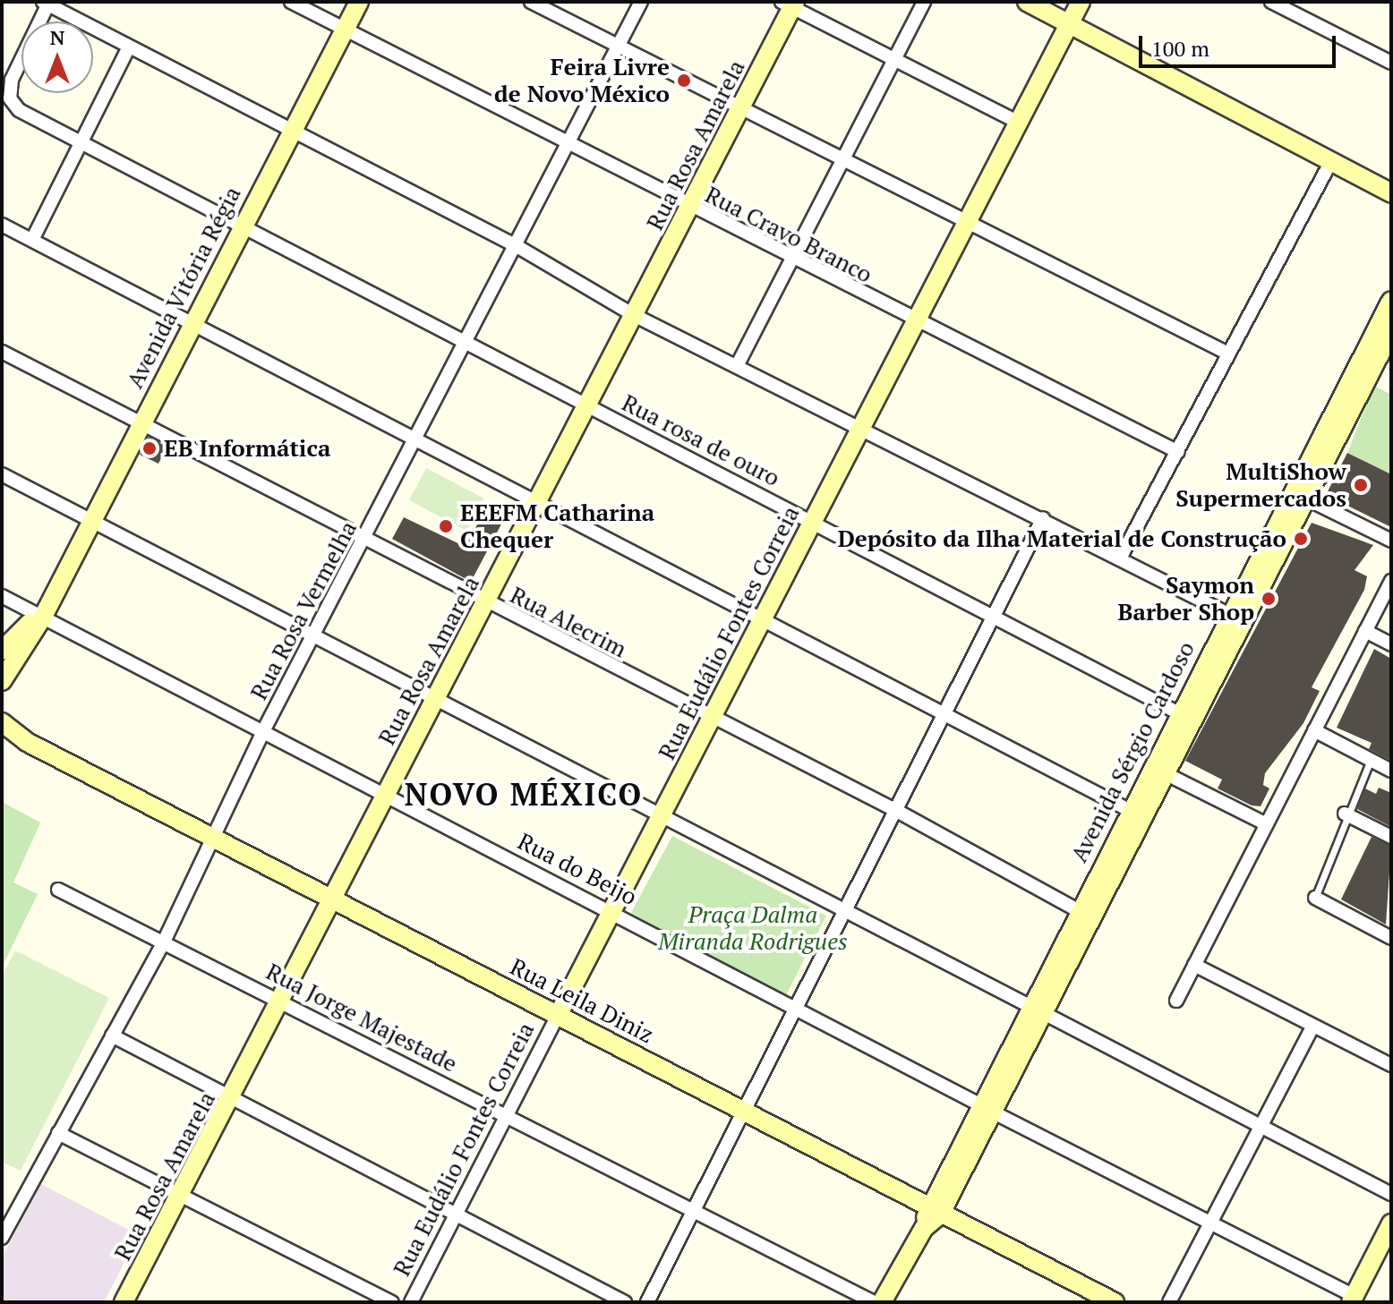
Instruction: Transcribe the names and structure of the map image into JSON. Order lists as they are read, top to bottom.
{
  "streets": {
    "street": [
      "Rua Rosa Amarela",
      "Rua Cravo Branco",
      "Avenida Vitória Régia",
      "Rua rosa de ouro",
      "Rua Rosa Vermelha",
      "Rua Alecrim",
      "Rua Eudálio Fontes Correia",
      "Avenida Sérgio Cardoso",
      "Rua do Beijo",
      "Rua Leila Diniz",
      "Rua Jorge Majestade"
    ]
  },
  "crossings": [
    ["Rua Rosa Amarela", "Rua Cravo Branco"],
    ["Rua Rosa Amarela", "Rua rosa de ouro"],
    ["Rua Rosa Amarela", "Rua Alecrim"],
    ["Rua Rosa Amarela", "Rua do Beijo"],
    ["Rua Rosa Amarela", "Rua Leila Diniz"],
    ["Rua Rosa Amarela", "Rua Jorge Majestade"],
    ["Rua Cravo Branco", "Avenida Vitória Régia"],
    ["Rua Cravo Branco", "Rua Rosa Vermelha"],
    ["Rua Cravo Branco", "Rua Eudálio Fontes Correia"],
    ["Avenida Vitória Régia", "Rua rosa de ouro"],
    ["Avenida Vitória Régia", "Rua Alecrim"],
    ["Avenida Vitória Régia", "Rua do Beijo"],
    ["Rua rosa de ouro", "Rua Rosa Vermelha"],
    ["Rua rosa de ouro", "Rua Eudálio Fontes Correia"],
    ["Rua rosa de ouro", "Avenida Sérgio Cardoso"],
    ["Rua Rosa Vermelha", "Rua Alecrim"],
    ["Rua Rosa Vermelha", "Rua do Beijo"],
    ["Rua Rosa Vermelha", "Rua Leila Diniz"],
    ["Rua Rosa Vermelha", "Rua Jorge Majestade"],
    ["Rua Alecrim", "Rua Eudálio Fontes Correia"],
    ["Rua Alecrim", "Avenida Sérgio Cardoso"],
    ["Rua Eudálio Fontes Correia", "Rua do Beijo"],
    ["Rua Eudálio Fontes Correia", "Rua Leila Diniz"],
    ["Rua Eudálio Fontes Correia", "Rua Jorge Majestade"],
    ["Avenida Sérgio Cardoso", "Rua do Beijo"],
    ["Avenida Sérgio Cardoso", "Rua Leila Diniz"]
  ],
  "districts": ["NOVO MÉXICO"],
  "parks": ["Praça Dalma Miranda Rodrigues"],
  "places": [
    "Feira Livre de Novo México",
    "EB Informática",
    "MultiShow Supermercados",
    "EEEFM Catharina Chequer",
    "Depósito da Ilha Material de Construção",
    "Saymon Barber Shop"
  ],
  "scale_bar": "100 m",
  "north": "top"
}
